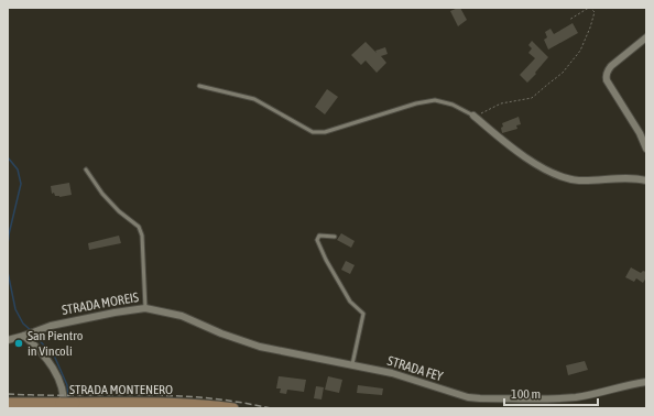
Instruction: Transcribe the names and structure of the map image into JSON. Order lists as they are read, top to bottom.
{
  "streets": {
    "main road": ["STRADA MONTENERO"],
    "street": ["STRADA MOREIS", "STRADA FEY"]
  },
  "crossings": [
    ["STRADA MOREIS", "STRADA FEY"]
  ],
  "places": ["San Pientro in Vincoli"],
  "scale_bar": "100 m"
}
